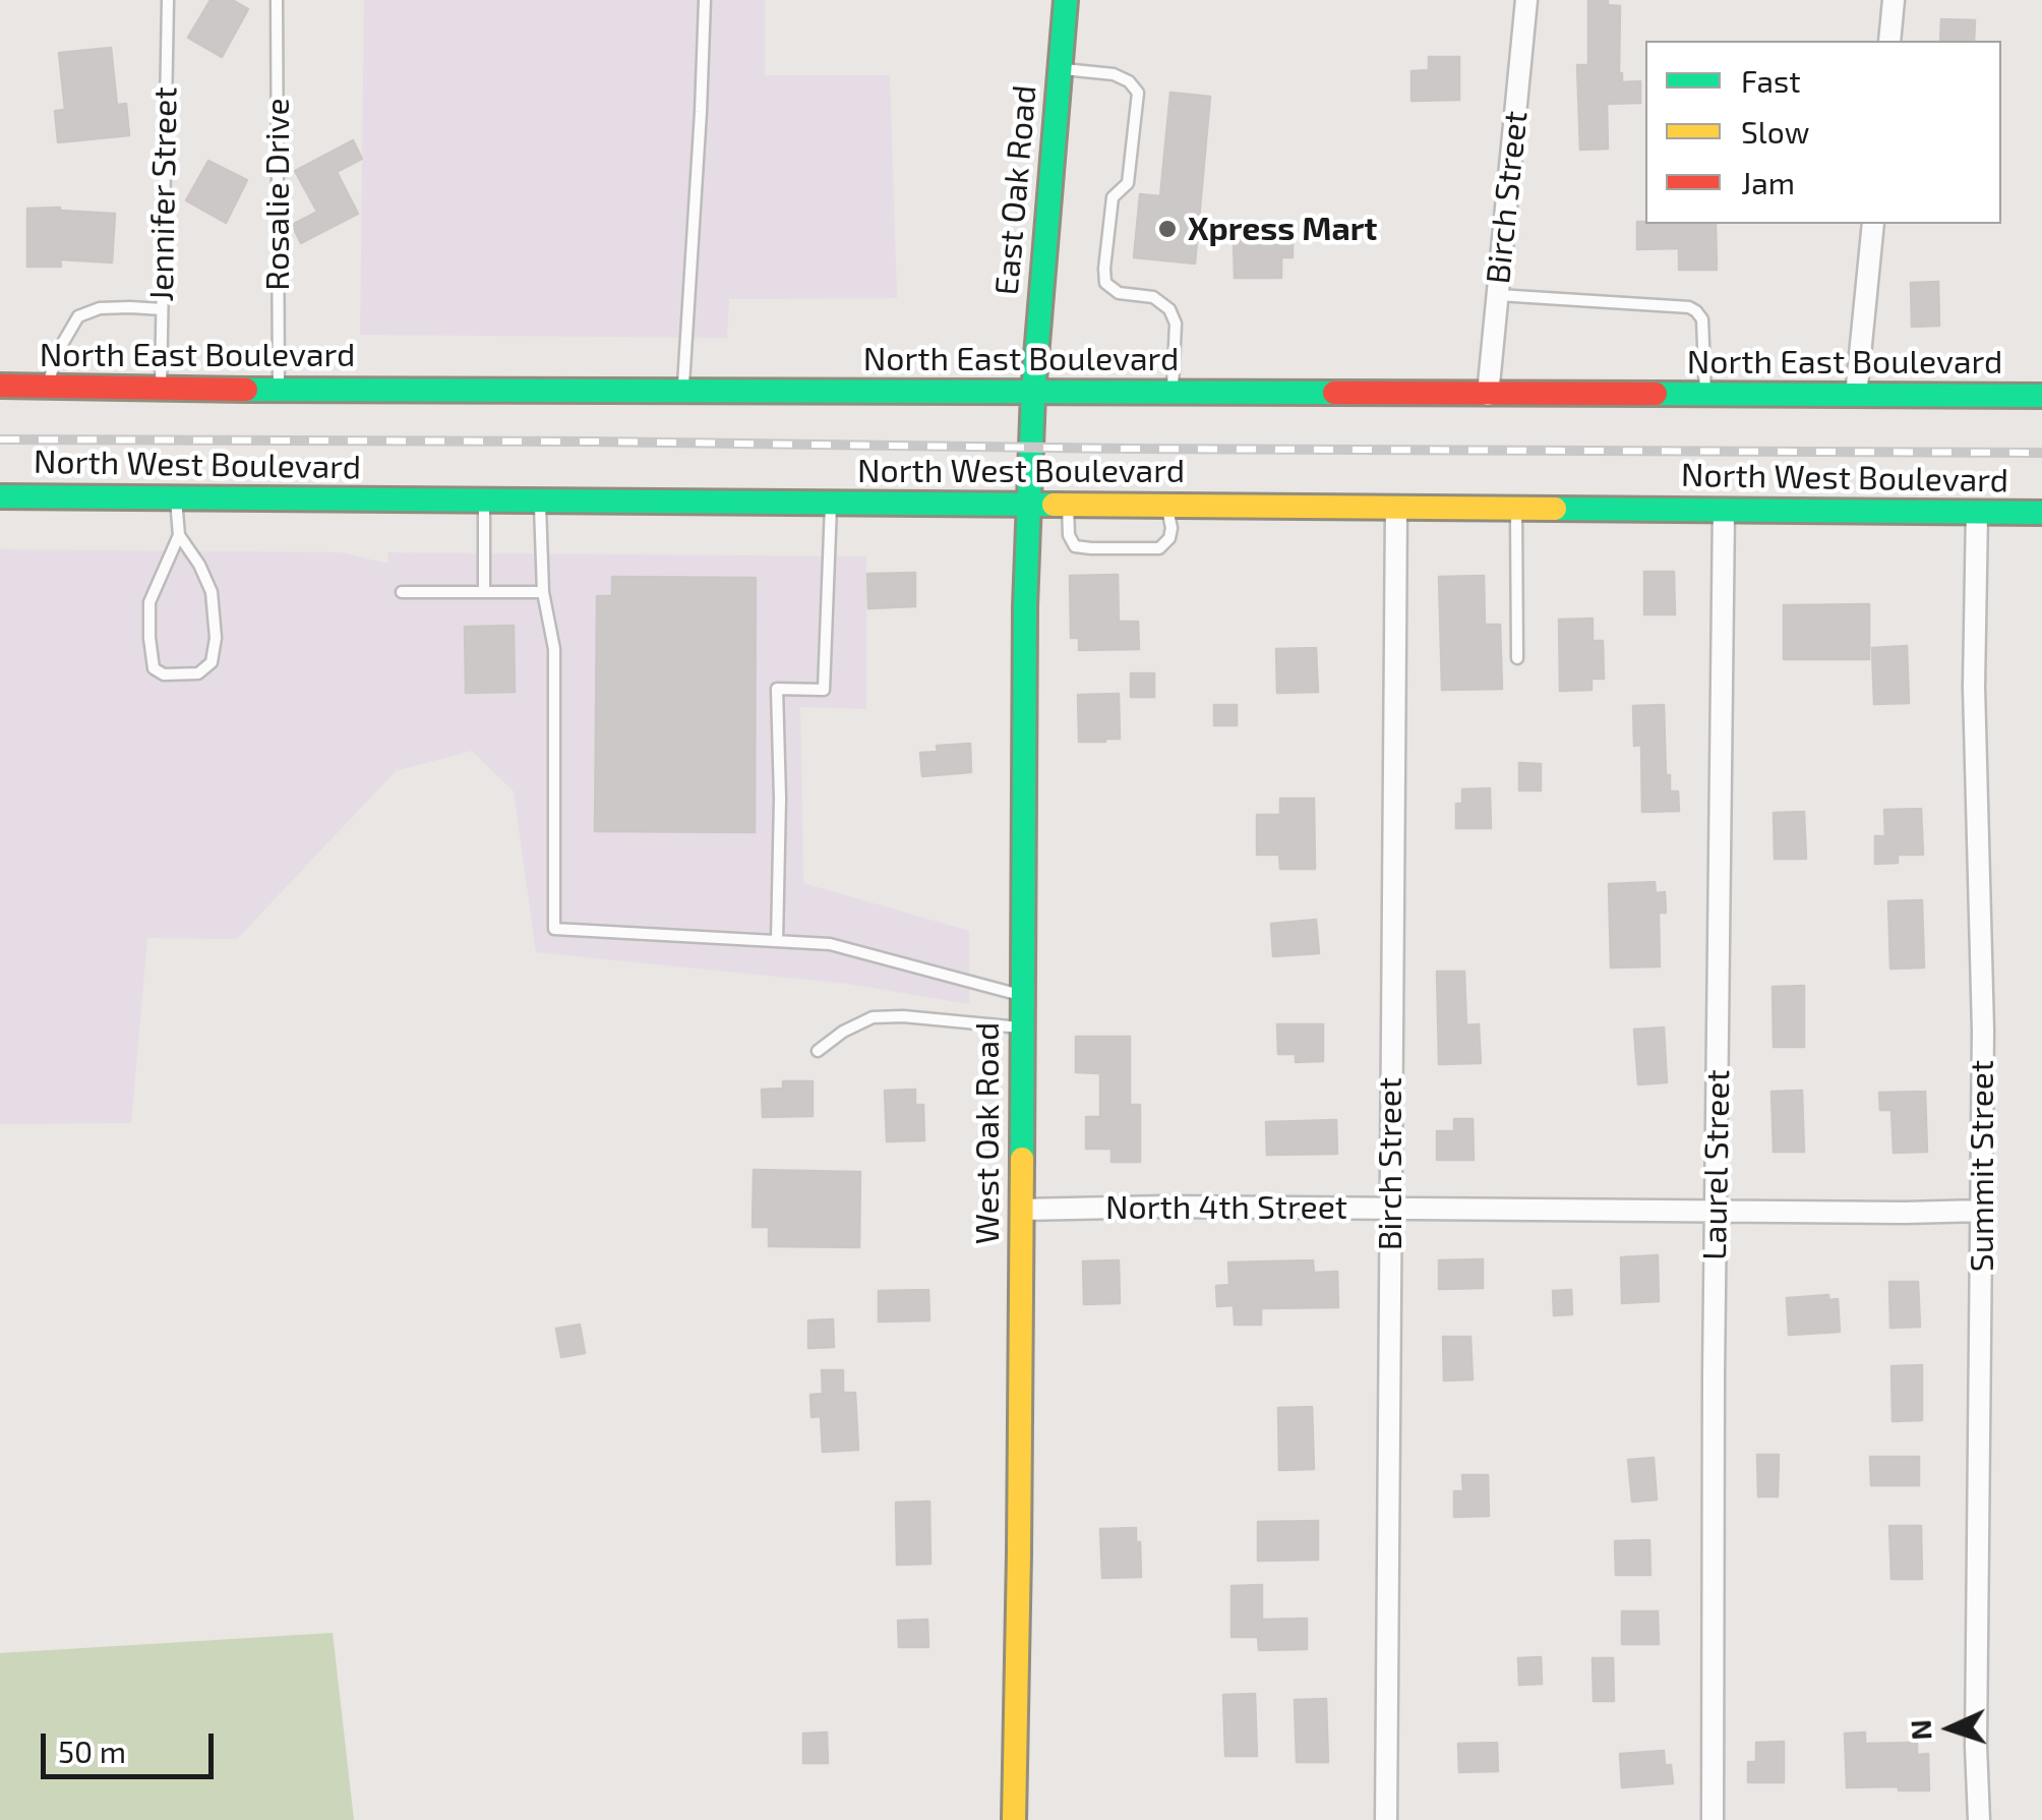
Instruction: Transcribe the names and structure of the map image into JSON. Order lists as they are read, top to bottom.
{
  "streets": {
    "main road": [
      "East Oak Road",
      "North East Boulevard",
      "North West Boulevard",
      "West Oak Road"
    ],
    "street": [
      "Birch Street",
      "Laurel Street",
      "Summit Street",
      "North 4th Street"
    ],
    "lane": ["Jennifer Street", "Rosalie Drive"]
  },
  "crossings": [
    ["East Oak Road", "North East Boulevard"],
    ["East Oak Road", "West Oak Road"],
    ["Jennifer Street", "North East Boulevard"],
    ["Rosalie Drive", "North East Boulevard"],
    ["Birch Street", "North East Boulevard"],
    ["Birch Street", "North West Boulevard"],
    ["Birch Street", "North 4th Street"],
    ["North West Boulevard", "West Oak Road"],
    ["North West Boulevard", "Laurel Street"],
    ["North West Boulevard", "Summit Street"],
    ["West Oak Road", "North 4th Street"],
    ["Laurel Street", "North 4th Street"],
    ["Summit Street", "North 4th Street"]
  ],
  "places": ["Xpress Mart"],
  "legend": ["Fast", "Slow", "Jam"],
  "scale_bar": "50 m",
  "north": "left"
}
